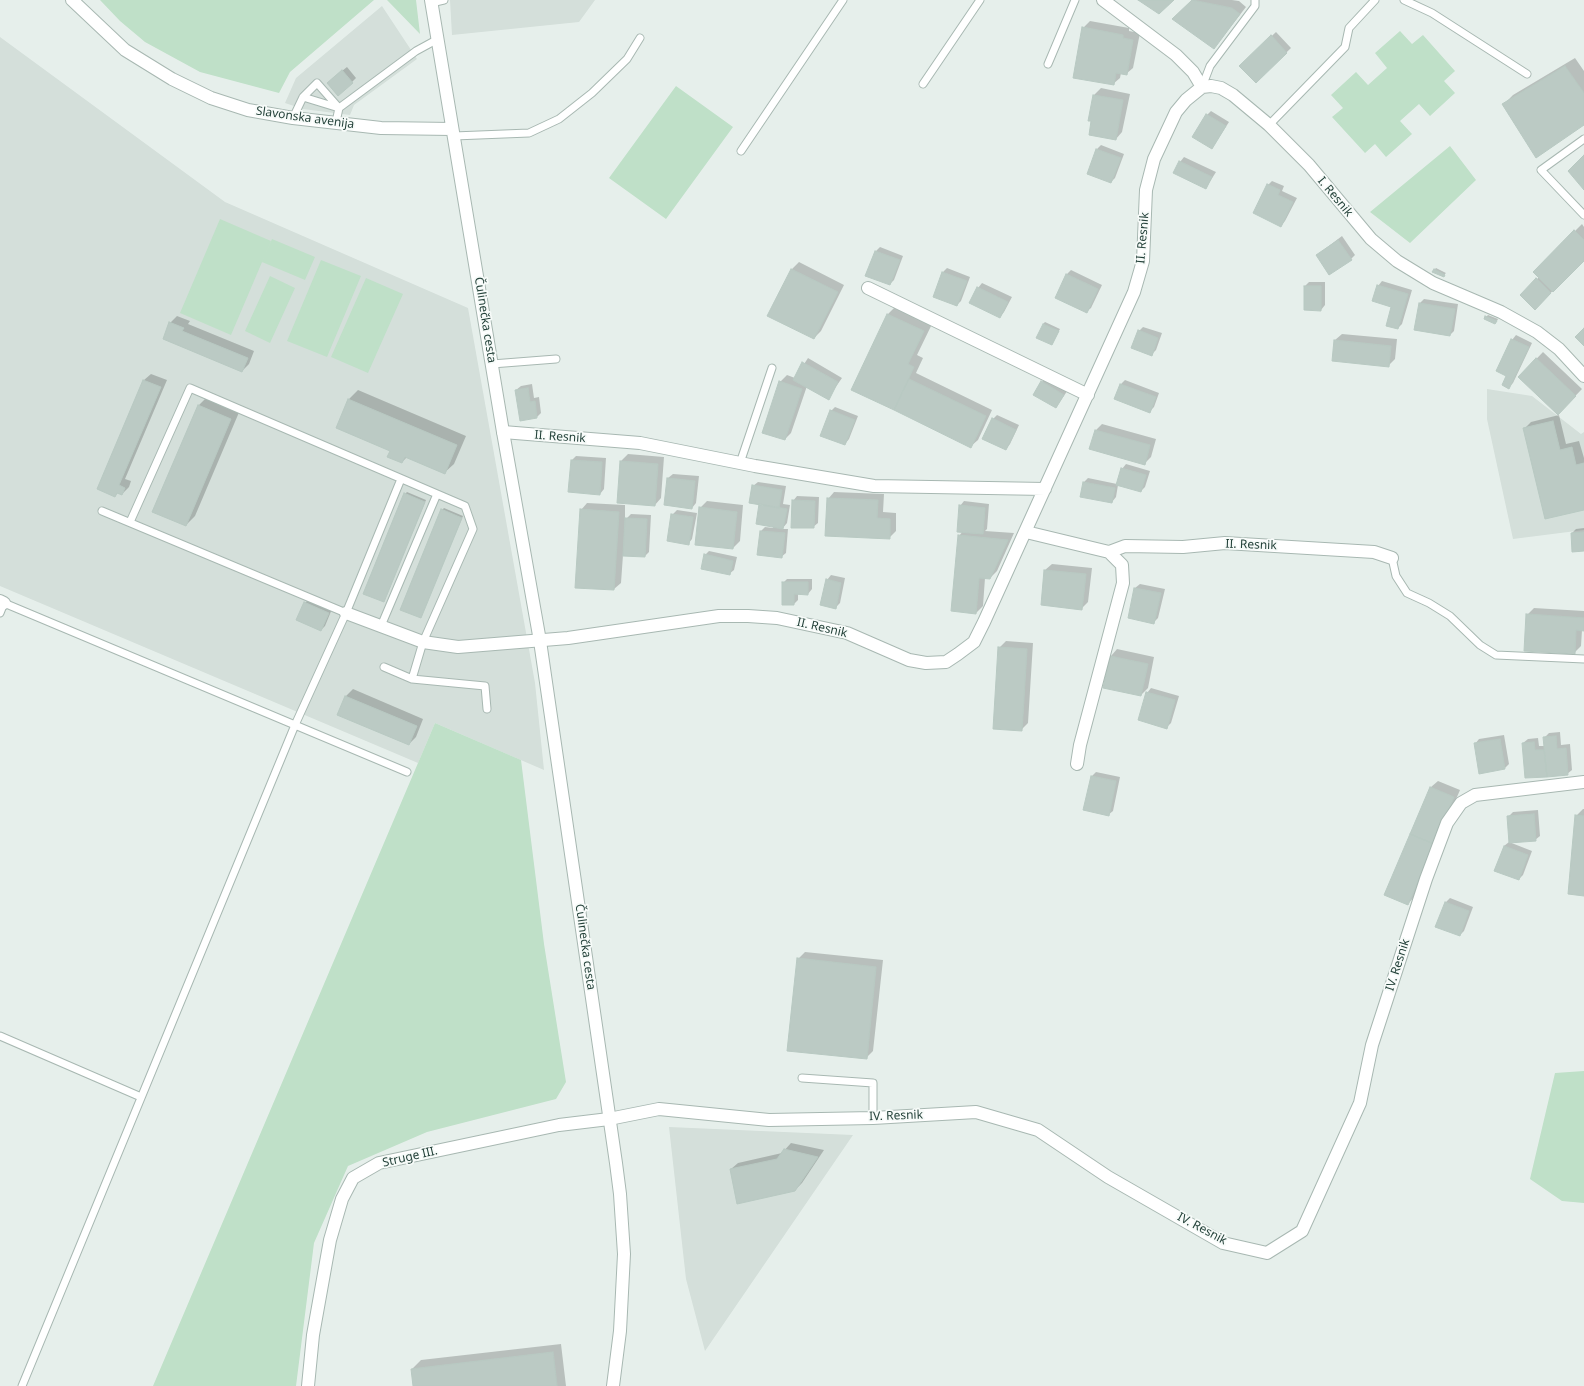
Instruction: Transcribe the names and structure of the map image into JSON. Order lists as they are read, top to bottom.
{
  "streets": {
    "street": [
      "Slavonska avenija",
      "I. Resnik",
      "II. Resnik",
      "Čulinečka cesta",
      "IV. Resnik",
      "Struge III."
    ]
  },
  "crossings": [
    ["Slavonska avenija", "Čulinečka cesta"],
    ["I. Resnik", "II. Resnik"],
    ["II. Resnik", "Čulinečka cesta"],
    ["Čulinečka cesta", "IV. Resnik"],
    ["Čulinečka cesta", "Struge III."],
    ["IV. Resnik", "Struge III."]
  ]
}
